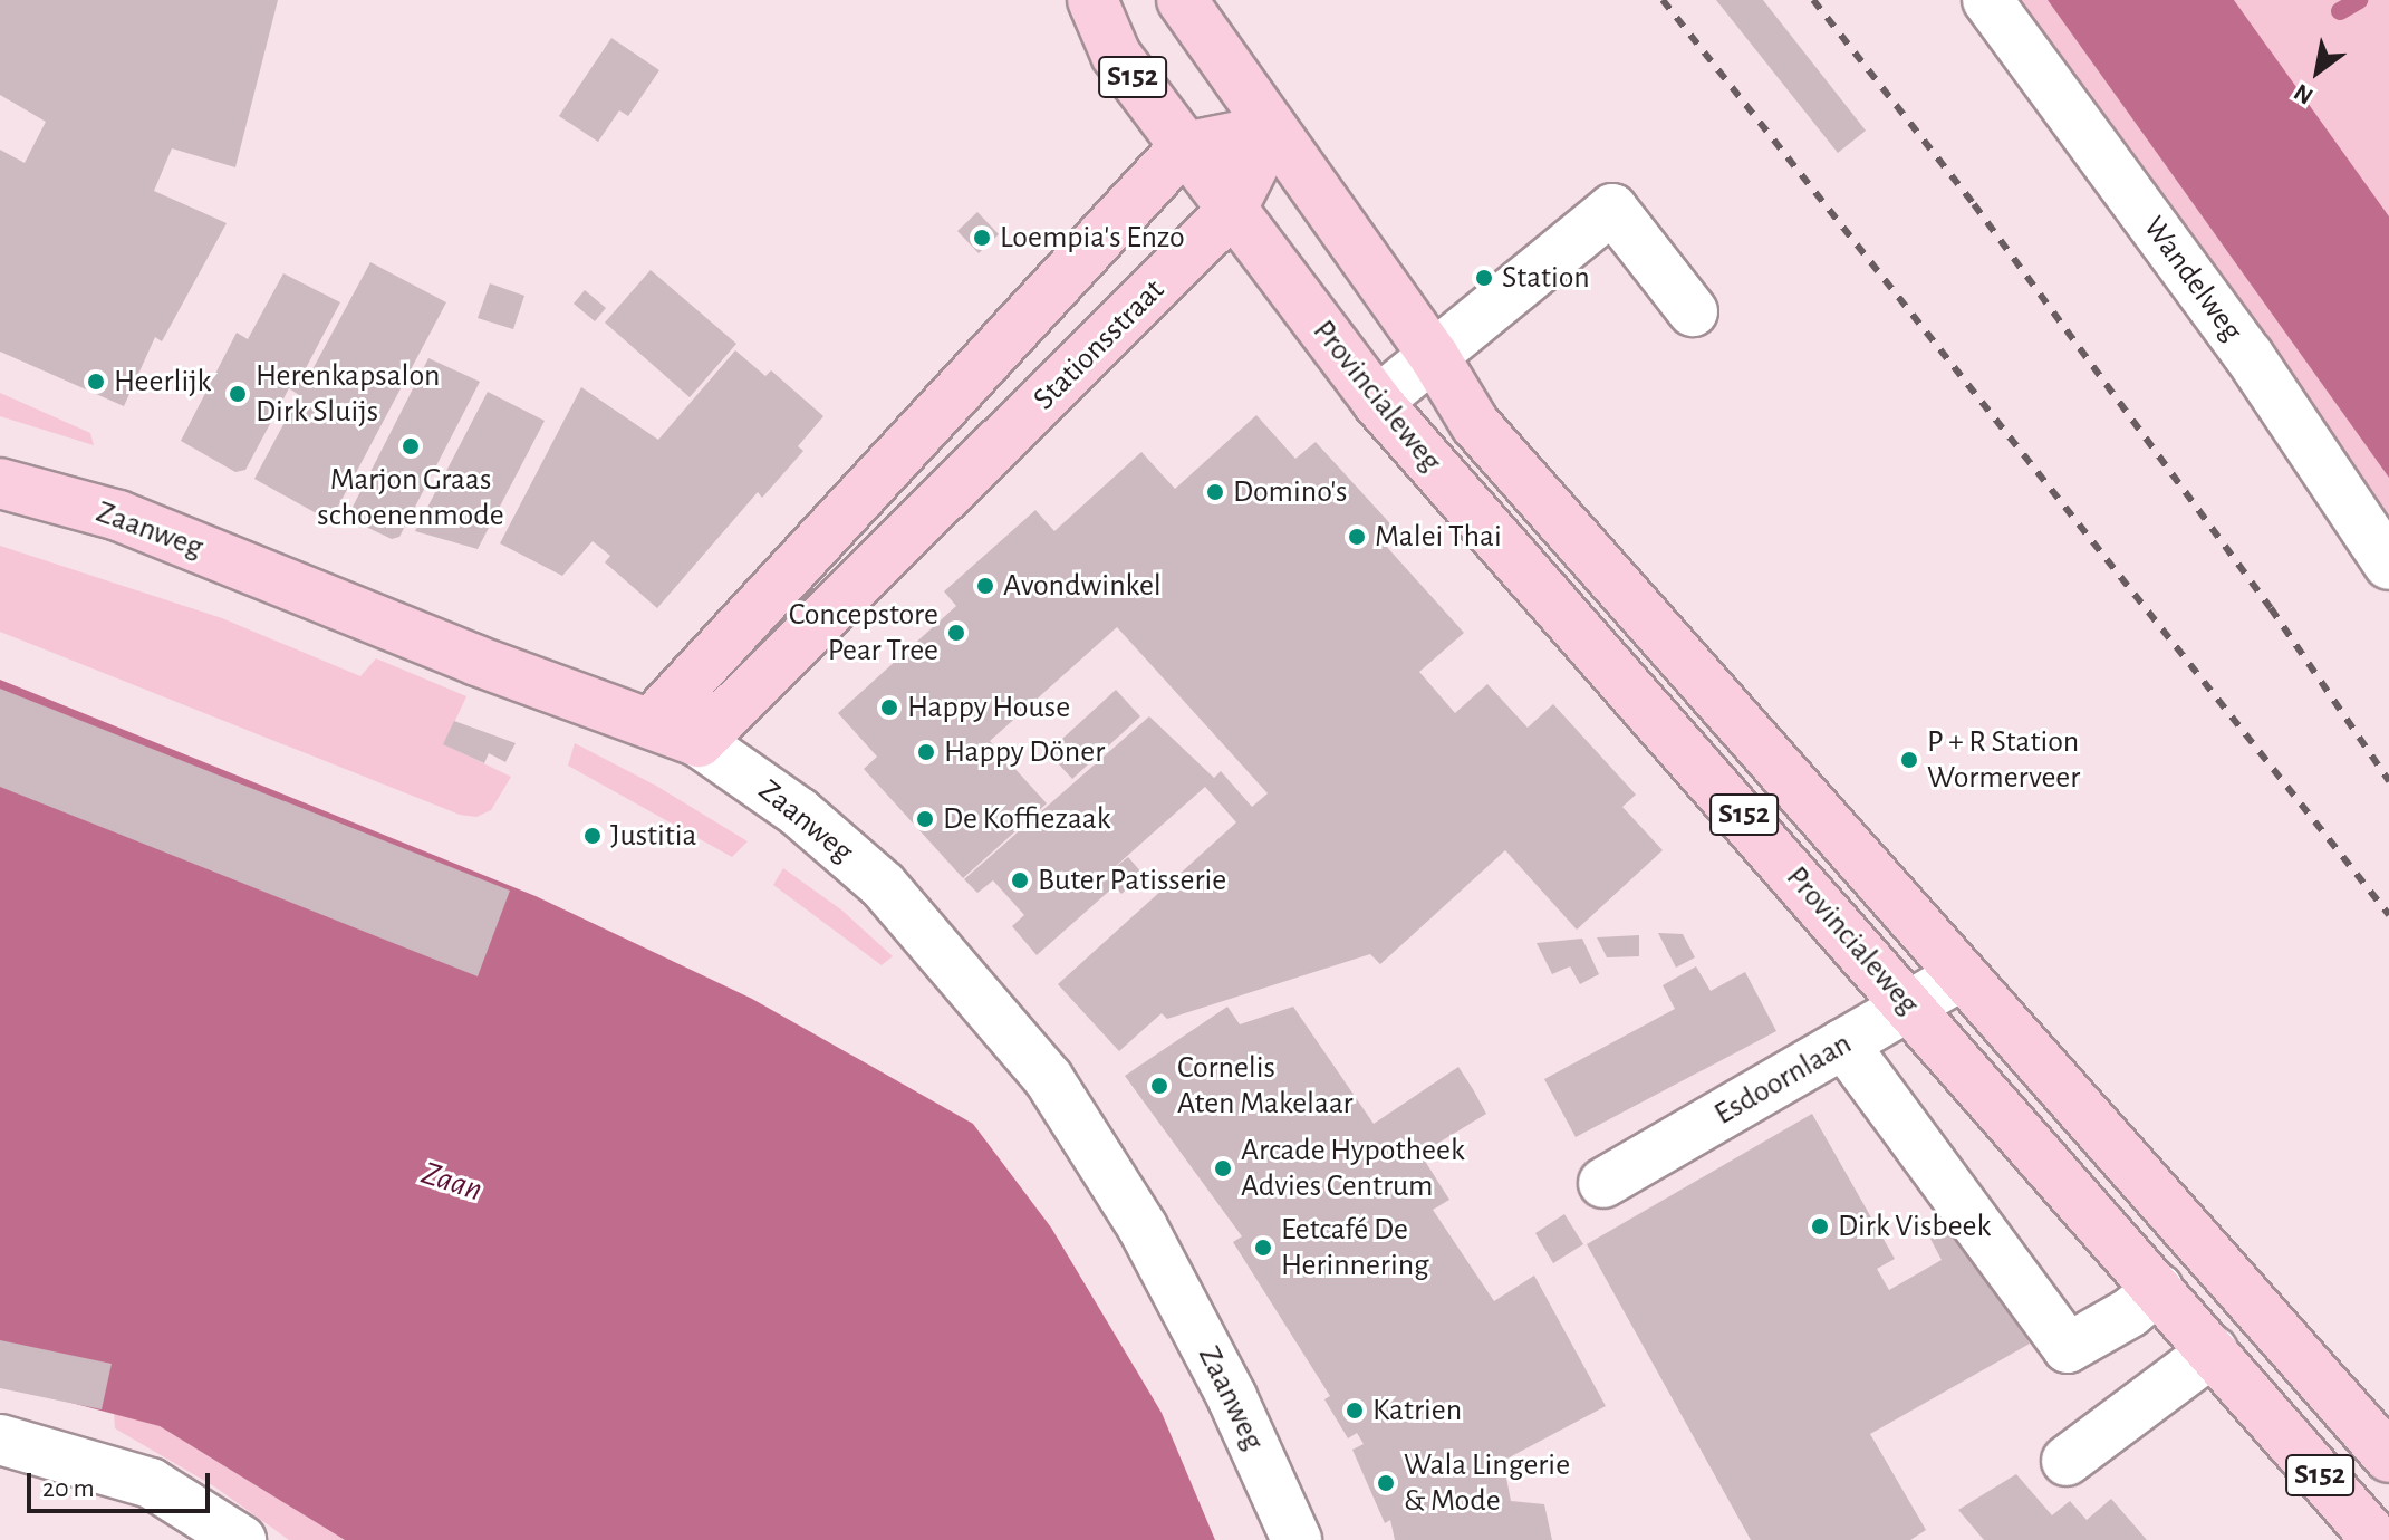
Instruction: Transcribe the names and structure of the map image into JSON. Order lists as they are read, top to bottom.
{
  "streets": {
    "main road": [
      "S152",
      "Stationsstraat",
      "Provincialeweg",
      "Zaanweg"
    ],
    "street": ["Wandelweg", "Esdoornlaan"]
  },
  "crossings": [
    ["S152", "Stationsstraat"],
    ["S152", "Provincialeweg"],
    ["Stationsstraat", "Provincialeweg"],
    ["Stationsstraat", "Zaanweg"],
    ["Provincialeweg", "Esdoornlaan"]
  ],
  "water": ["Zaan"],
  "places": [
    "Loempia's Enzo",
    "Station",
    "Heerlijk",
    "Herenkapsalon Dirk Sluijs",
    "Marjon Graas schoenenmode",
    "Domino's",
    "Malei Thai",
    "Avondwinkel",
    "Concepstore Pear Tree",
    "Happy House",
    "Happy Döner",
    "P + R Station Wormerveer",
    "De Koffiezaak",
    "Justitia",
    "Buter Patisserie",
    "Cornelis Aten Makelaar",
    "Arcade Hypotheek Advies Centrum",
    "Dirk Visbeek",
    "Eetcafé De Herinnering",
    "Katrien",
    "Wala Lingerie & Mode"
  ],
  "scale_bar": "20 m",
  "north": "bottom left"
}
